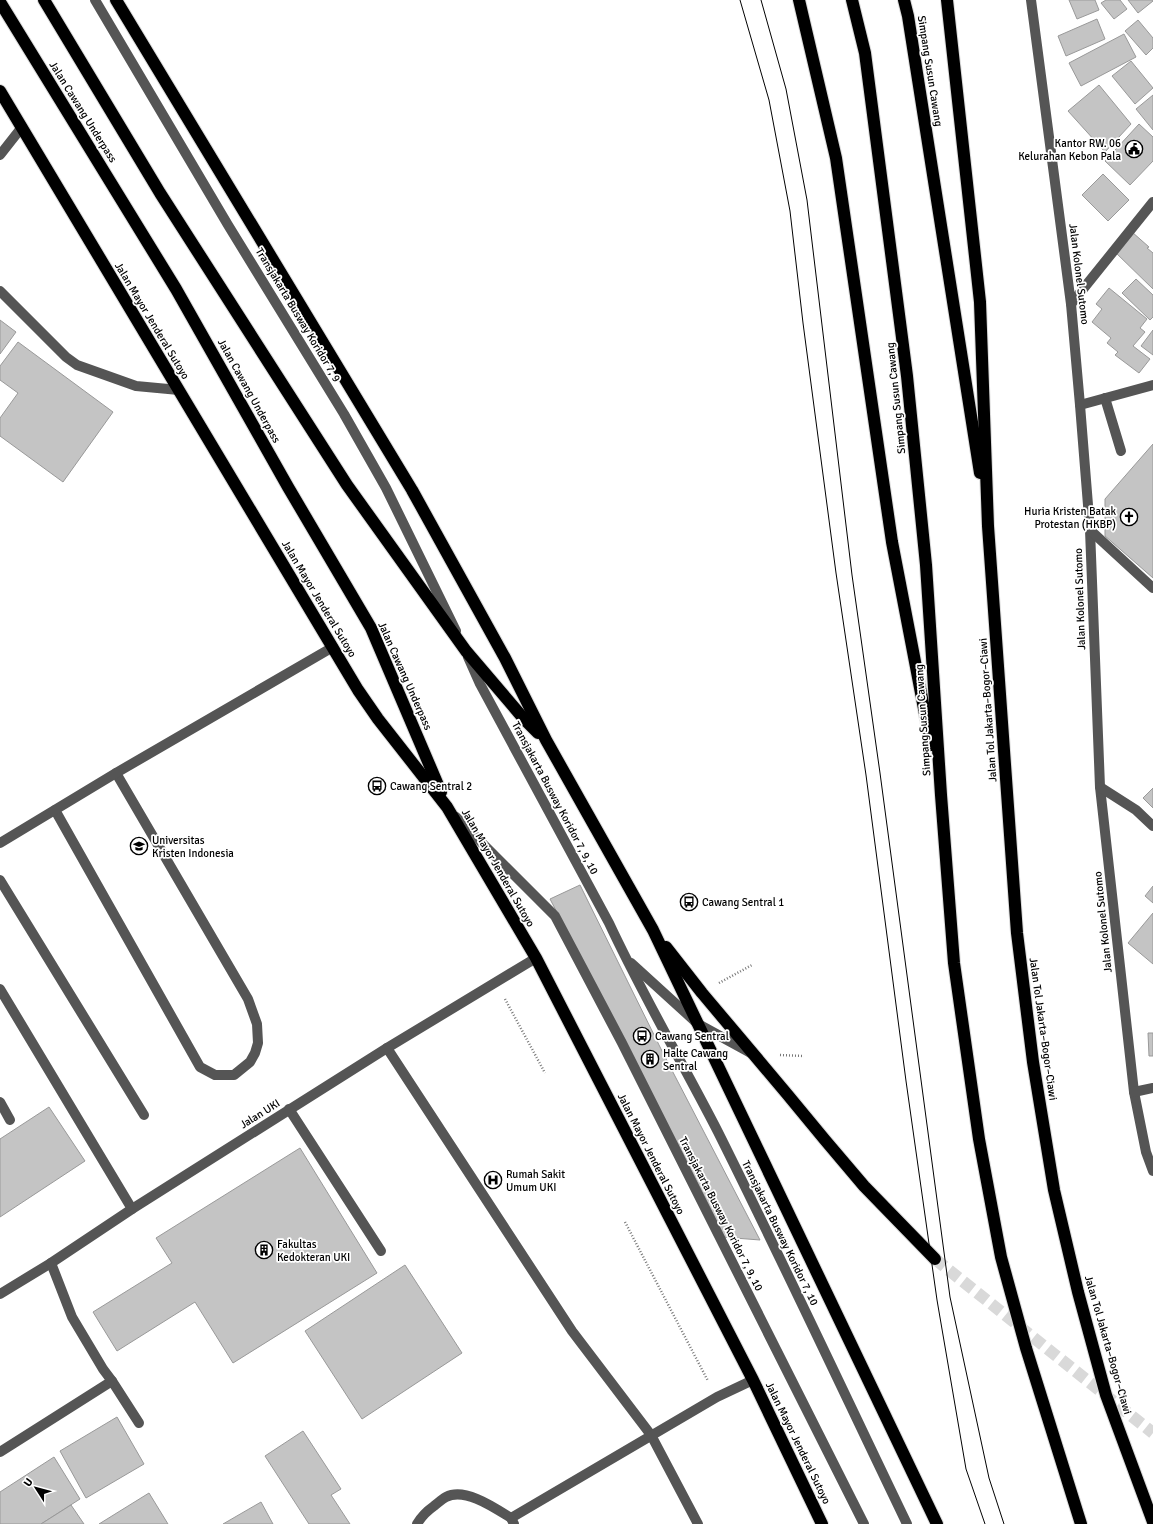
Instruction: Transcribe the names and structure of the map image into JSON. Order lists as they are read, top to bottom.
{
  "streets": {
    "highway": [
      "Simpang Susun Cawang",
      "Jalan Cawang Underpass",
      "Jalan Mayor Jenderal Sutoyo",
      "Jalan Tol Jakarta–Bogor–Ciawi"
    ],
    "street": [
      "Jalan Kolonel Sutomo",
      "Transjakarta Busway Koridor 7, 9",
      "Transjakarta Busway Koridor 7, 9, 10",
      "Jalan UKI",
      "Transjakarta Busway Koridor 7, 10"
    ]
  },
  "crossings": [
    ["Simpang Susun Cawang", "Jalan Tol Jakarta–Bogor–Ciawi"],
    ["Jalan Cawang Underpass", "Jalan Mayor Jenderal Sutoyo"],
    ["Jalan Cawang Underpass", "Transjakarta Busway Koridor 7, 9, 10"],
    ["Transjakarta Busway Koridor 7, 9", "Transjakarta Busway Koridor 7, 9, 10"],
    ["Jalan Mayor Jenderal Sutoyo", "Transjakarta Busway Koridor 7, 9, 10"],
    ["Jalan Mayor Jenderal Sutoyo", "Jalan UKI"],
    ["Transjakarta Busway Koridor 7, 9, 10", "Transjakarta Busway Koridor 7, 10"]
  ],
  "places": {
    "public building": ["Kantor RW. 06 Kelurahan Kebon Pala"],
    "church": ["Huria Kristen Batak Protestan (HKBP)"],
    "bus stop": ["Cawang Sentral 2", "Cawang Sentral 1", "Cawang Sentral"],
    "school or university": ["Universitas Kristen Indonesia"],
    "building": ["Halte Cawang Sentral", "Fakultas Kedokteran UKI"],
    "hospital": ["Rumah Sakit Umum UKI"]
  },
  "north": "top left"
}
